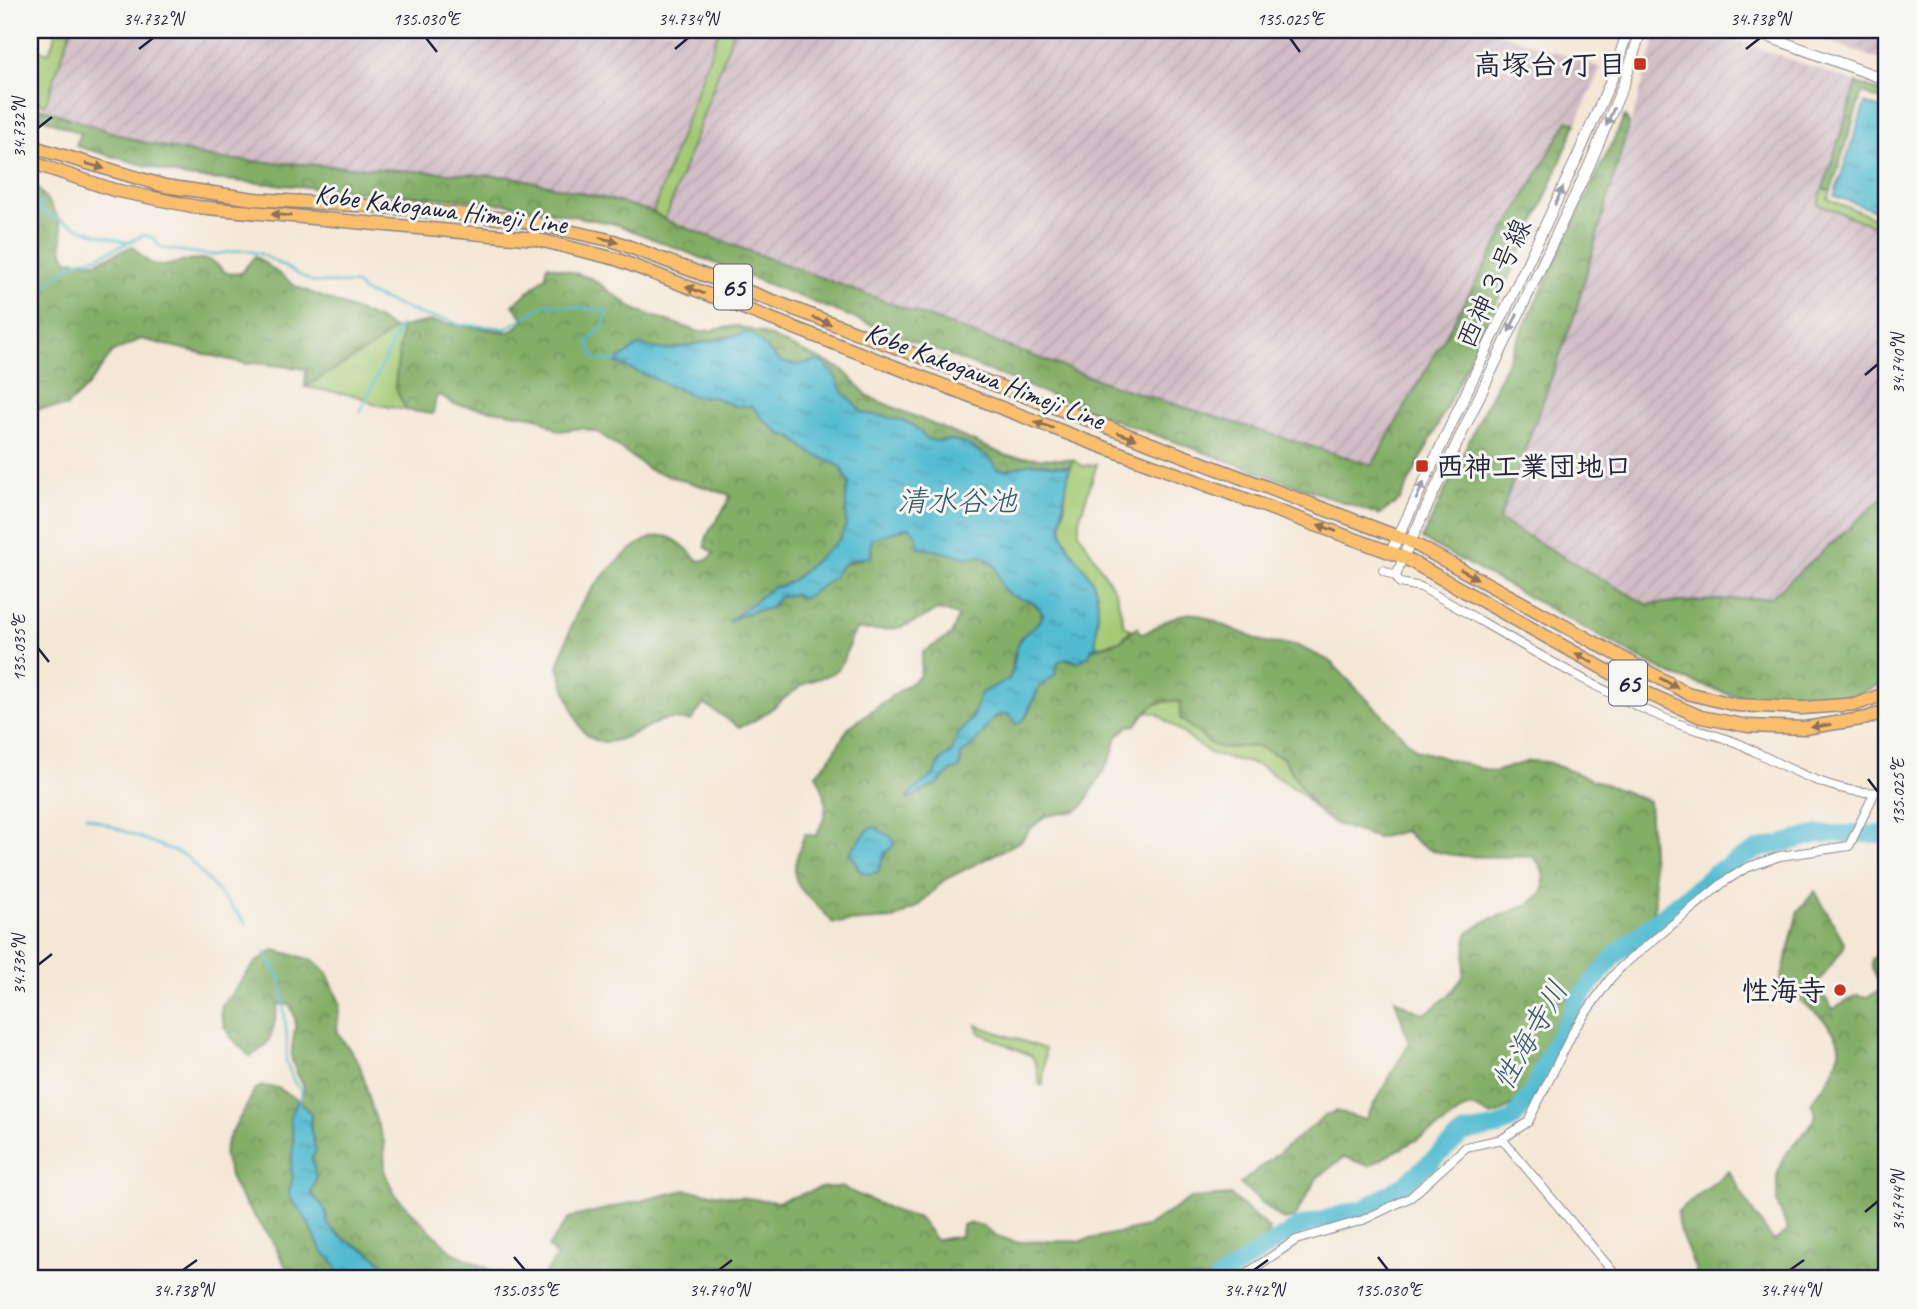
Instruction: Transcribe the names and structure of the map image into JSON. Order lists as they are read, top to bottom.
{
  "streets": {
    "main road": ["Kobe Kakogawa Himeji Line", "65"],
    "street": ["西神３号線"]
  },
  "crossings": [
    ["Kobe Kakogawa Himeji Line", "西神３号線"]
  ],
  "water": ["清水谷池", "性海寺川"],
  "places": {
    "transit": ["高塚台1丁目", "西神工業団地口"],
    "other": ["性海寺"]
  },
  "coordinates": [
    "34.732°N",
    "135.030°E",
    "34.734°N",
    "135.025°E",
    "34.738°N",
    "34.740°N",
    "135.035°E",
    "34.736°N",
    "34.744°N",
    "34.742°N"
  ]
}
